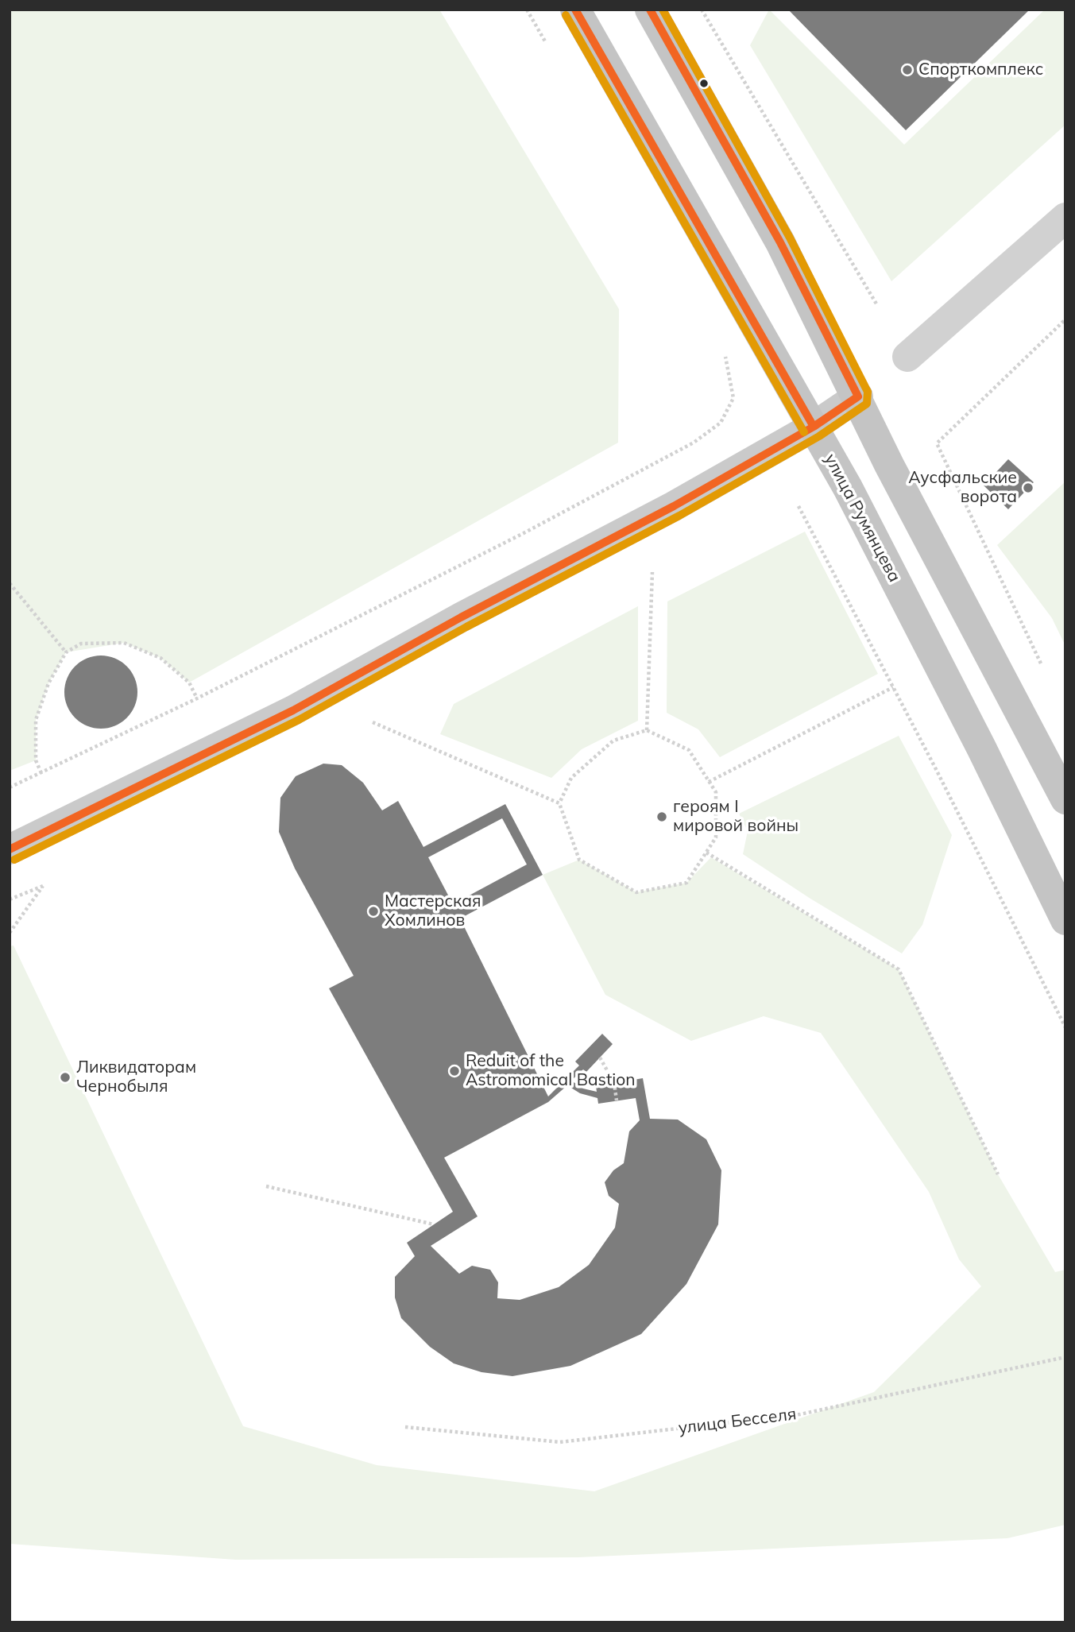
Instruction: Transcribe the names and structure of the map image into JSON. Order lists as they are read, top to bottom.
{
  "streets": {
    "main road": ["улица Румянцева"],
    "path": ["улица Бесселя"]
  },
  "places": [
    "Спорткомплекс",
    "Аусфальские ворота",
    "героям I мировой войны",
    "Мастерская Хомлинов",
    "Reduit of the Astromomical Bastion",
    "Ликвидаторам Чернобыля"
  ]
}
